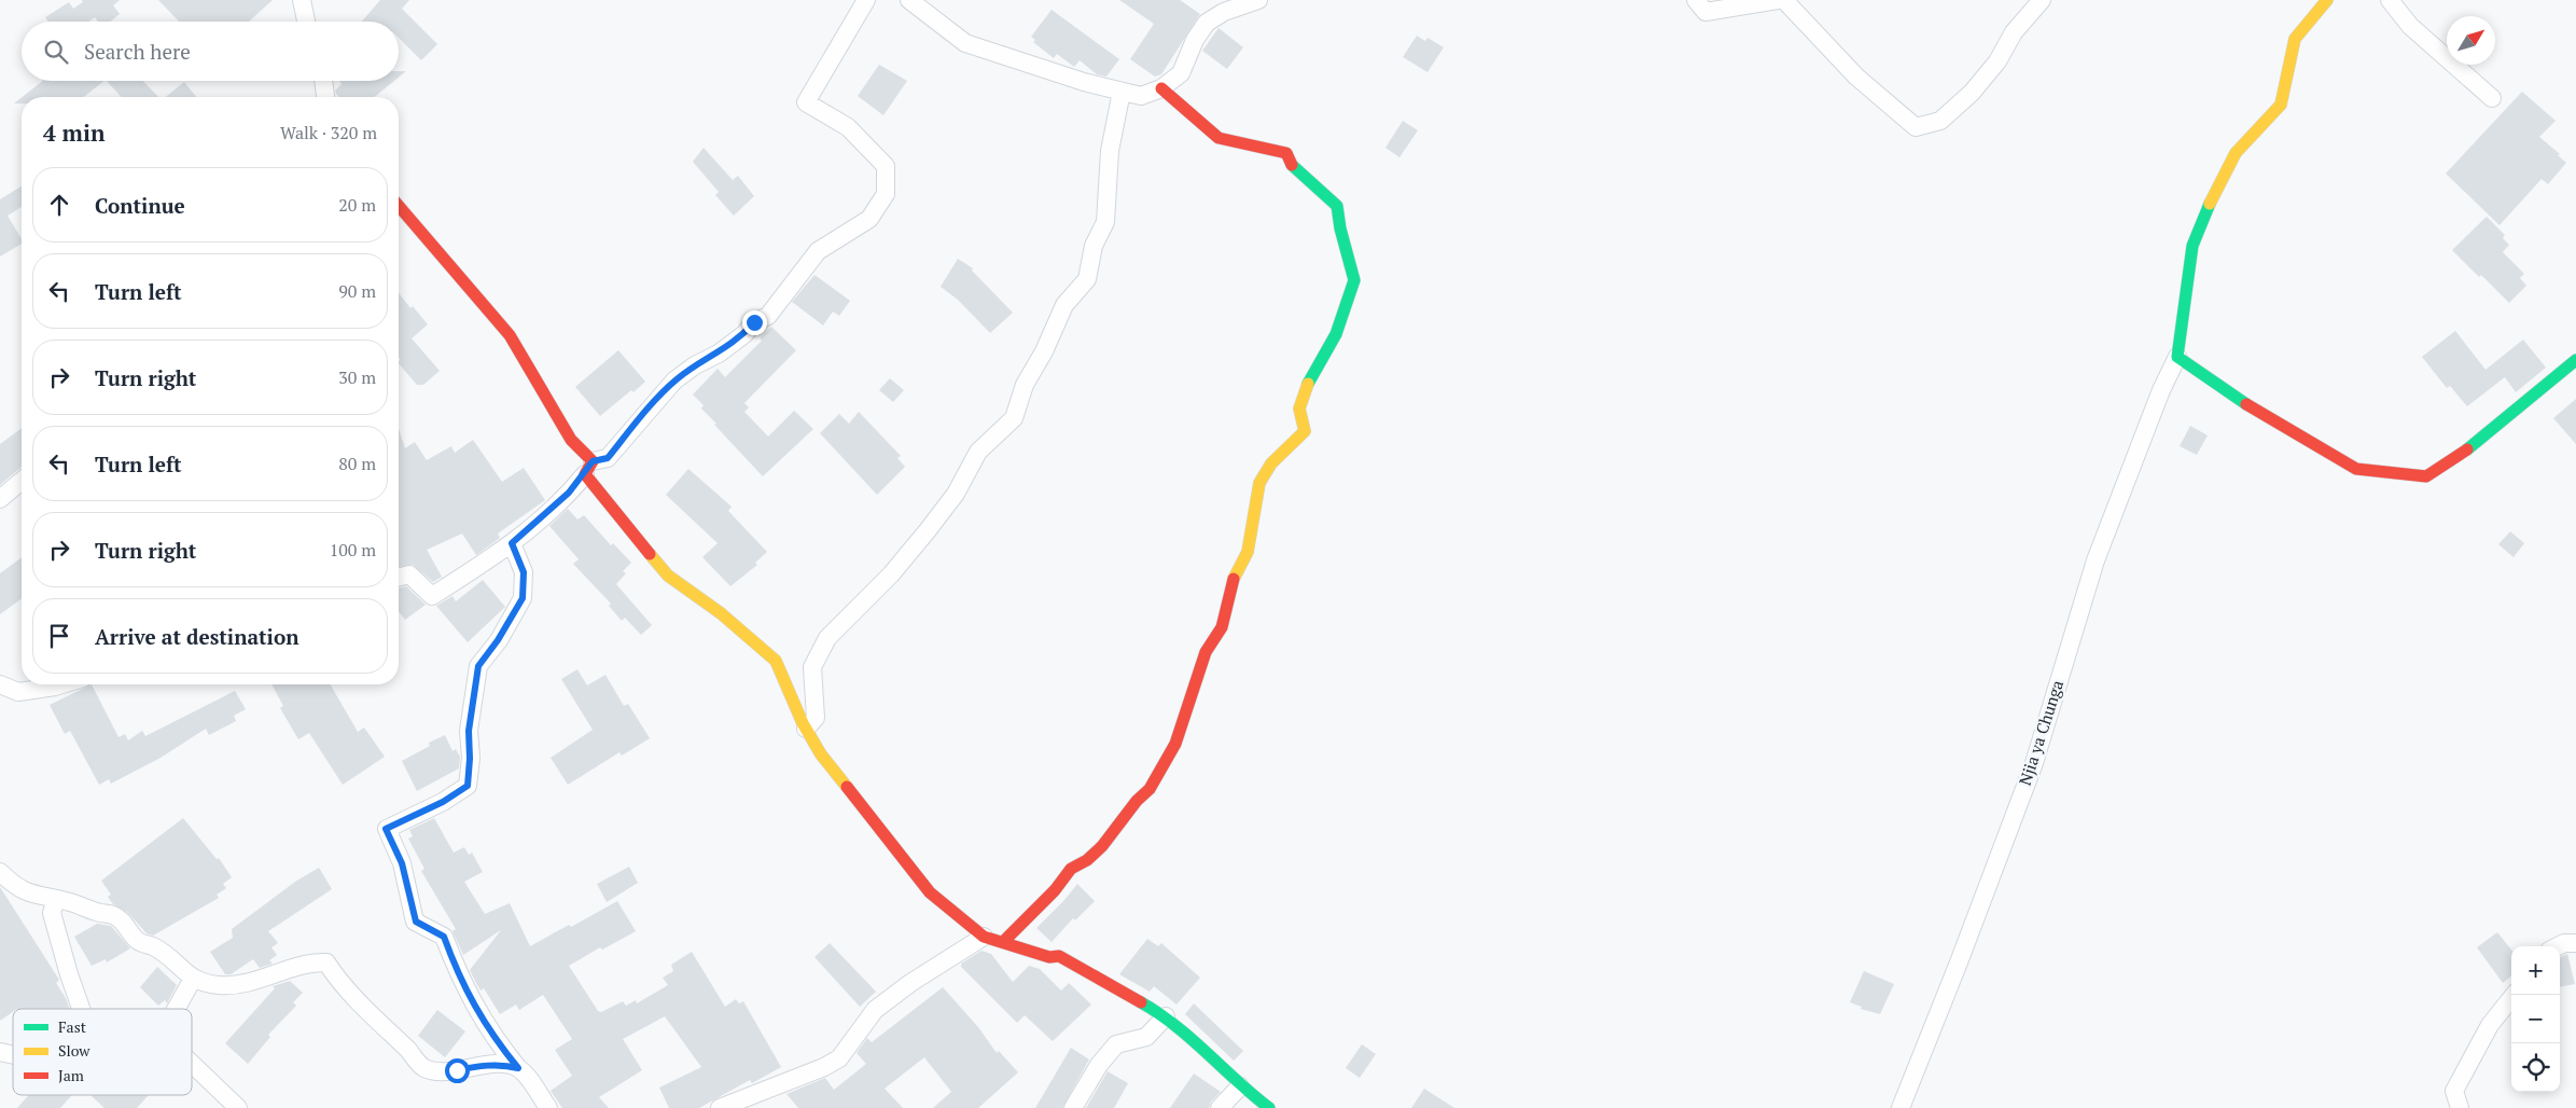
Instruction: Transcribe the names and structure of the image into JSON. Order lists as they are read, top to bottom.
{
  "streets": {
    "street": ["Njia ya Chunga"]
  },
  "legend": ["Fast", "Slow", "Jam"],
  "north": "top right",
  "page": {
    "search": "Search here",
    "heading": ["4 min", "Walk · 320 m"],
    "list": [
      ["Continue", "20 m"],
      ["Turn left", "90 m"],
      ["Turn right", "30 m"],
      ["Turn left", "80 m"],
      ["Turn right", "100 m"],
      "Arrive at destination"
    ],
    "map_buttons": ["+", "−"]
  }
}
